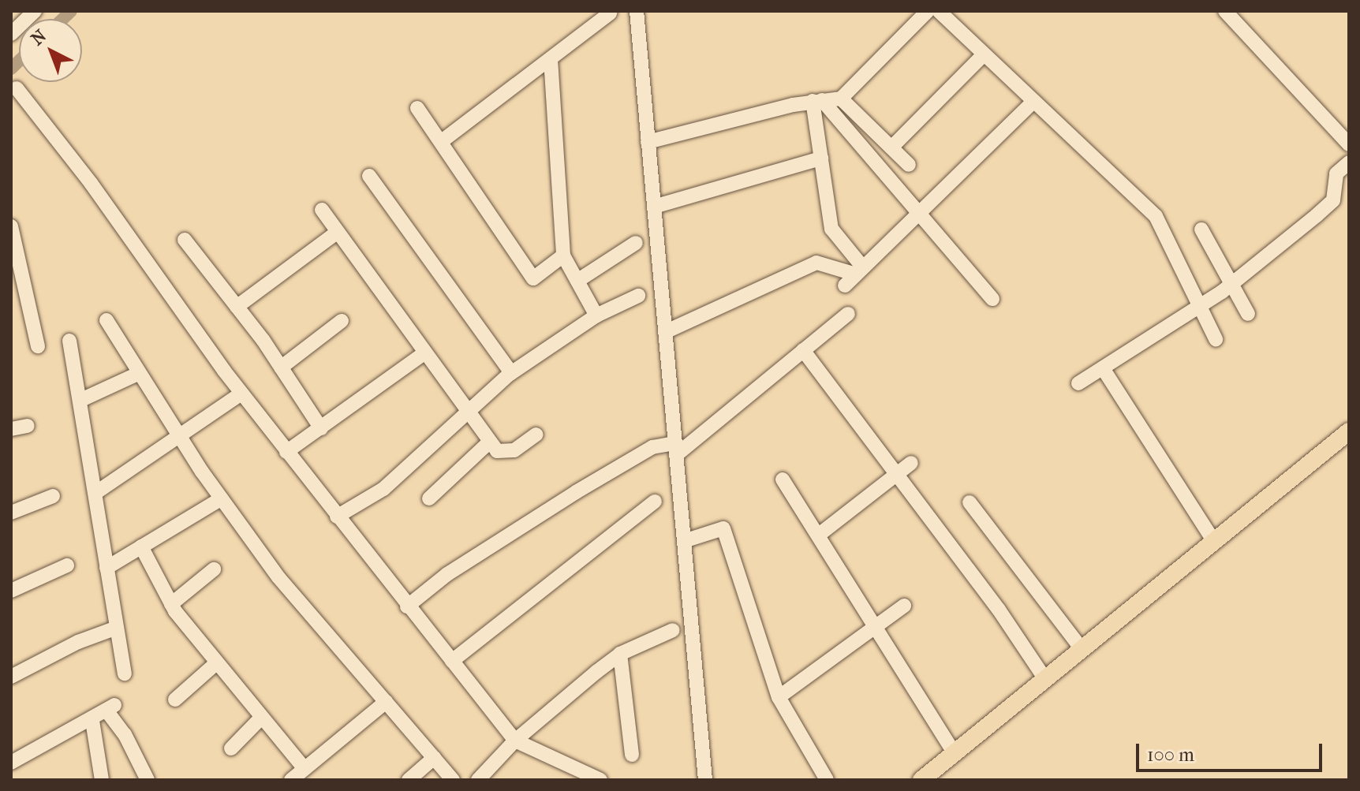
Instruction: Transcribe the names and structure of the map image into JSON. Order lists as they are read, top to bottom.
{
  "scale_bar": "100 m",
  "north": "top left"
}
